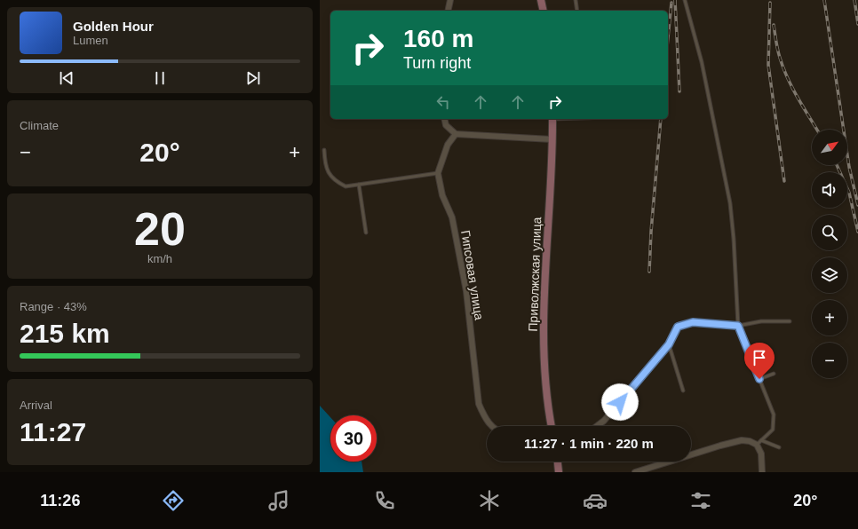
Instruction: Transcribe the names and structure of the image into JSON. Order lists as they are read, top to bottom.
{
  "streets": {
    "main road": ["Приволжская улица"],
    "street": ["Гипсовая улица"]
  },
  "north": "top right",
  "page": {
    "turn": ["160 m", "Turn right"],
    "song": ["Golden Hour", "Lumen"],
    "tile": [
      "Climate",
      ["20", "km/h"],
      ["Range · 43%", "215 km"],
      ["Arrival", "11:27"]
    ],
    "map_buttons": ["+", "−"],
    "heat": ["−", "20°", "+"],
    "limit": "30",
    "trip": "11:27 · 1 min · 220 m",
    "tabs": ["11:26", "20°"]
  }
}
